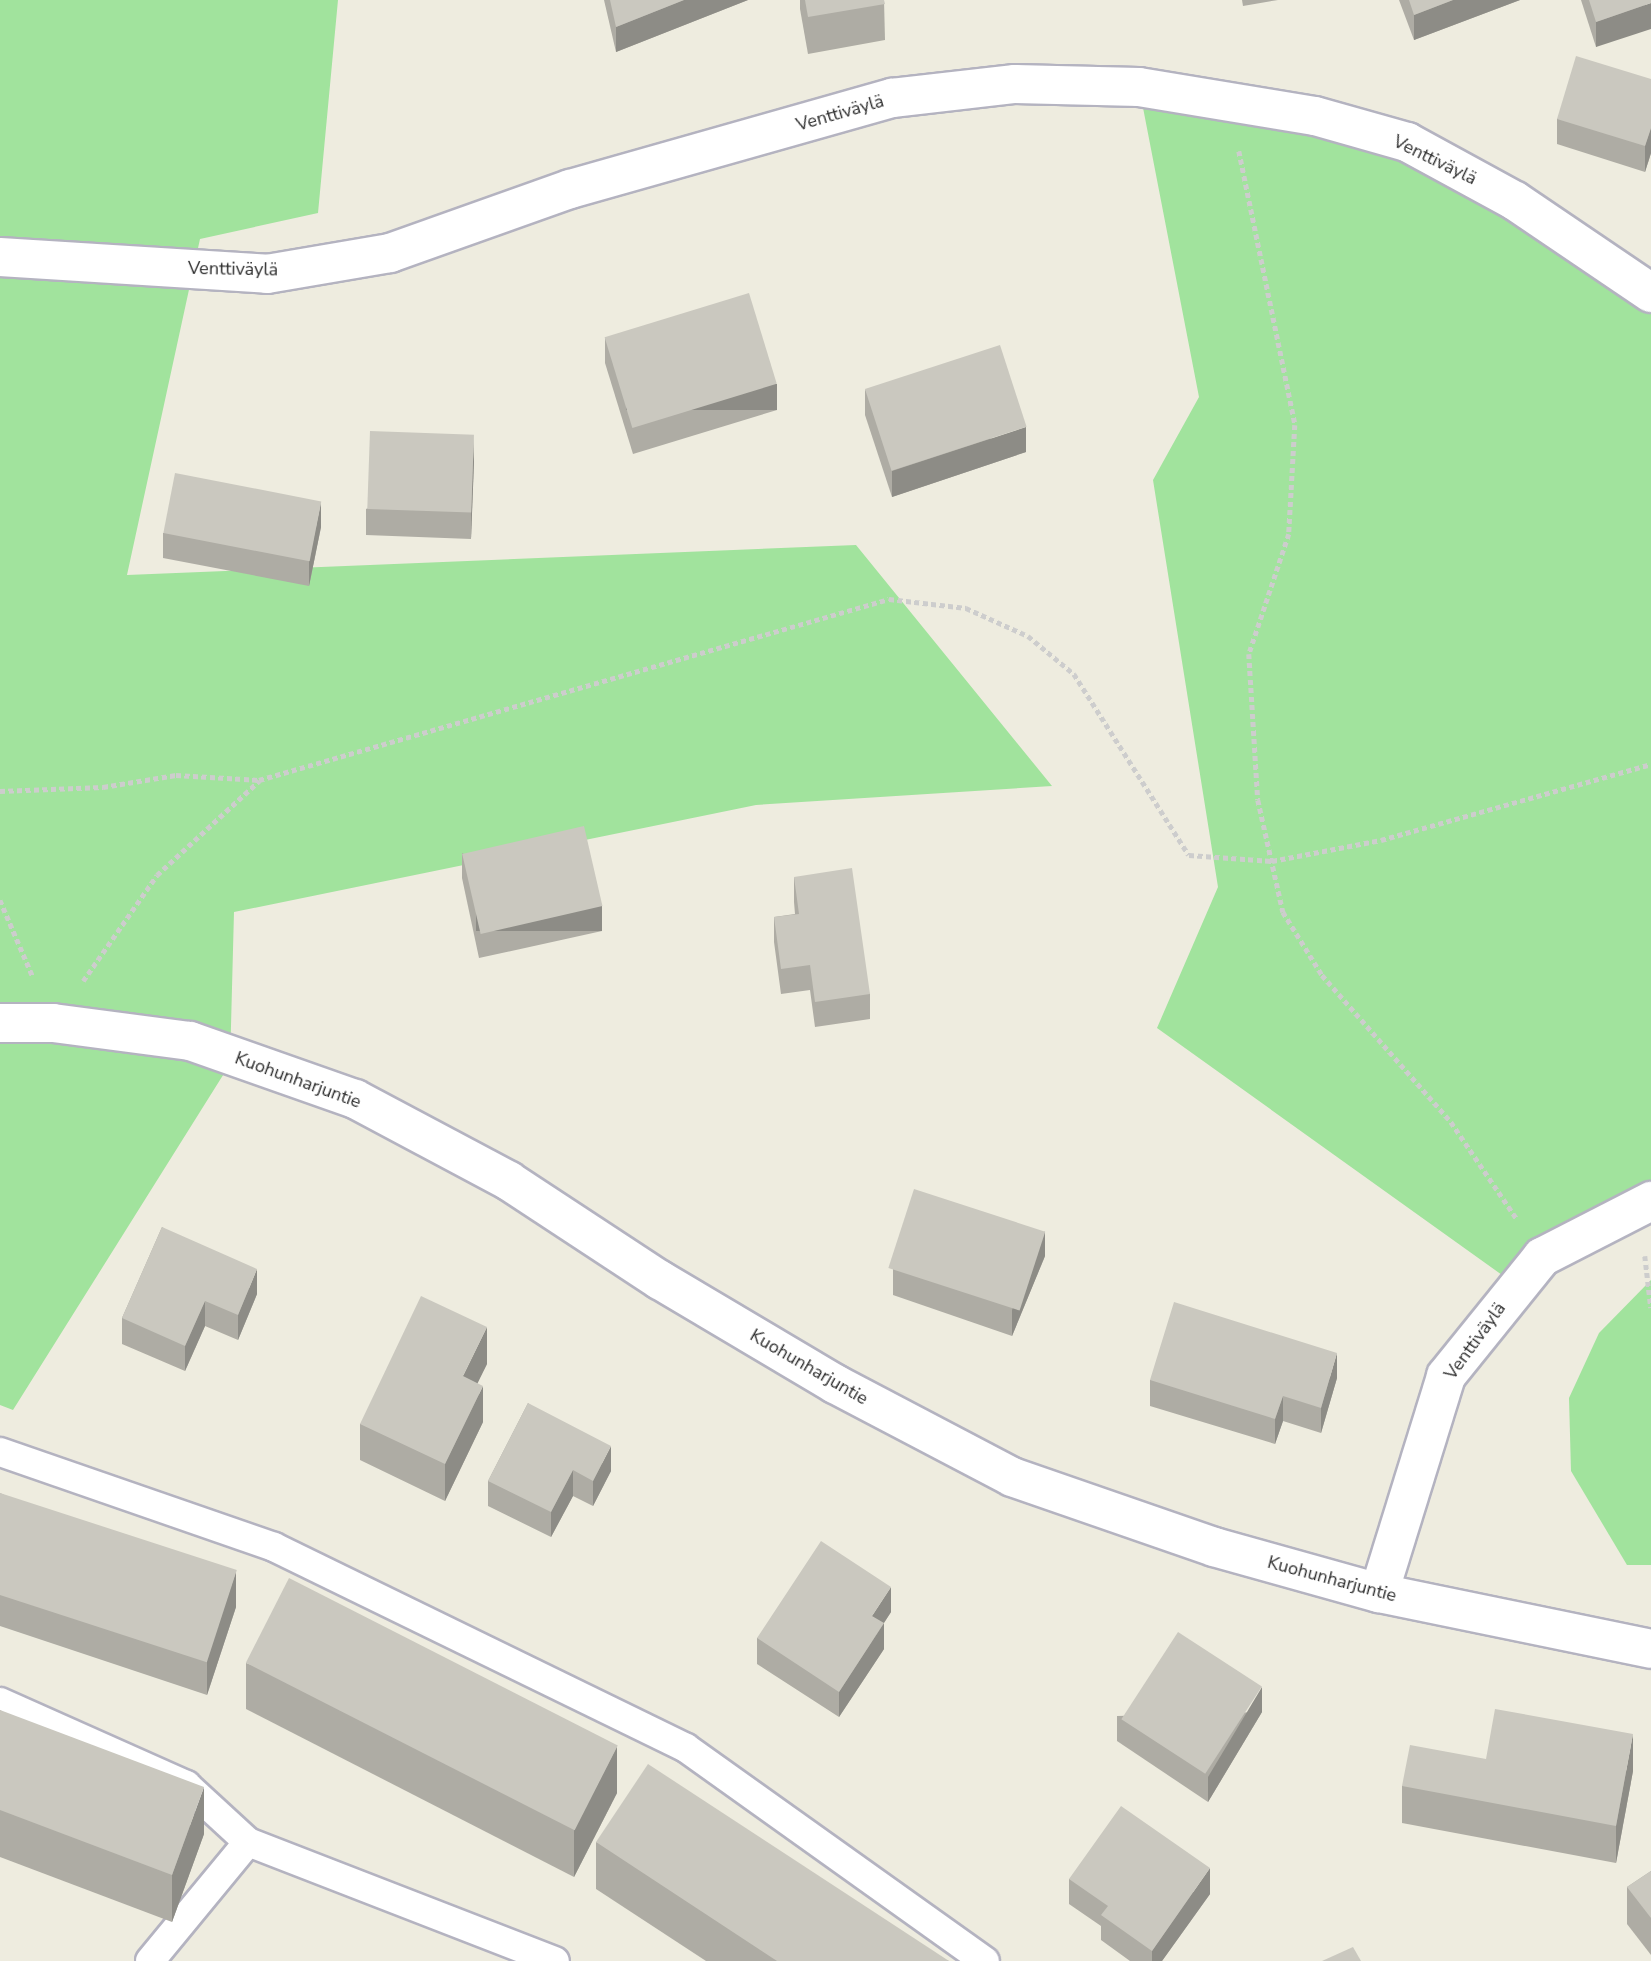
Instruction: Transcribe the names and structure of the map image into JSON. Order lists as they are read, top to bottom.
{
  "streets": {
    "street": ["Venttiväylä", "Kuohunharjuntie"]
  },
  "crossings": [
    ["Venttiväylä", "Kuohunharjuntie"]
  ]
}
